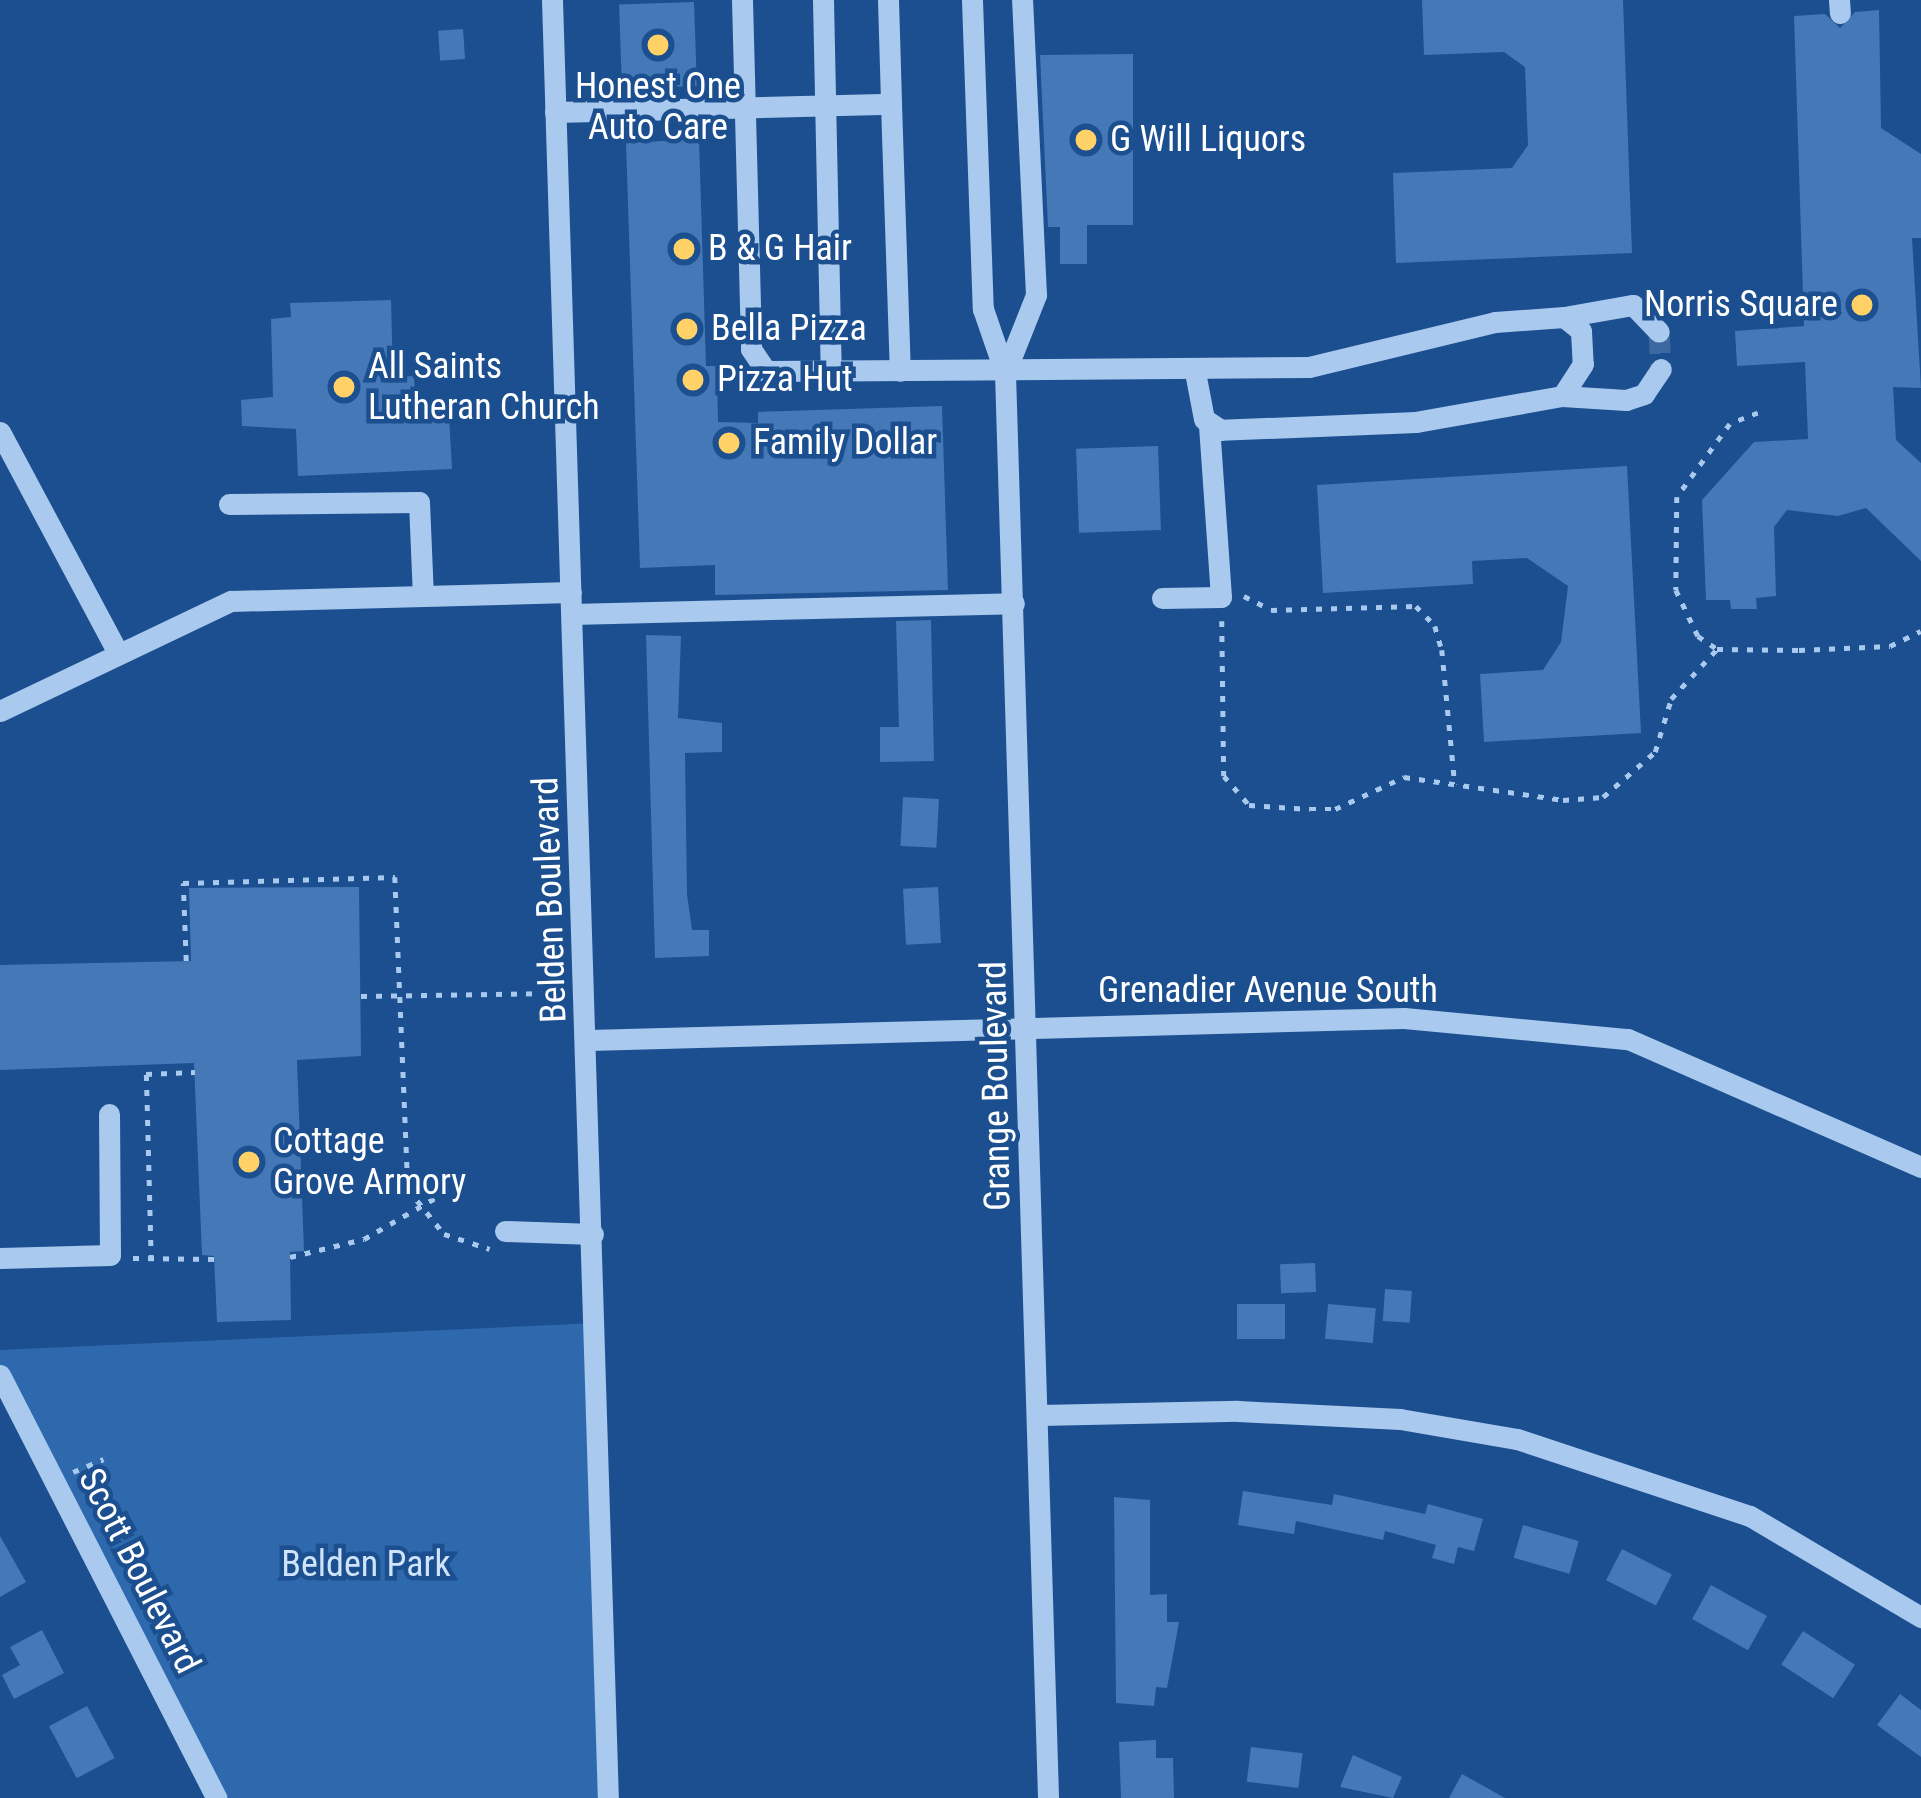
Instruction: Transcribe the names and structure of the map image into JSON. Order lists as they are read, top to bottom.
{
  "streets": {
    "street": [
      "Belden Boulevard",
      "Grenadier Avenue South",
      "Grange Boulevard",
      "Scott Boulevard"
    ]
  },
  "crossings": [
    ["Belden Boulevard", "Grenadier Avenue South"],
    ["Grenadier Avenue South", "Grange Boulevard"]
  ],
  "parks": ["Belden Park"],
  "places": [
    "Honest One Auto Care",
    "G Will Liquors",
    "B & G Hair",
    "Norris Square",
    "Bella Pizza",
    "Pizza Hut",
    "All Saints Lutheran Church",
    "Family Dollar",
    "Cottage Grove Armory"
  ]
}
